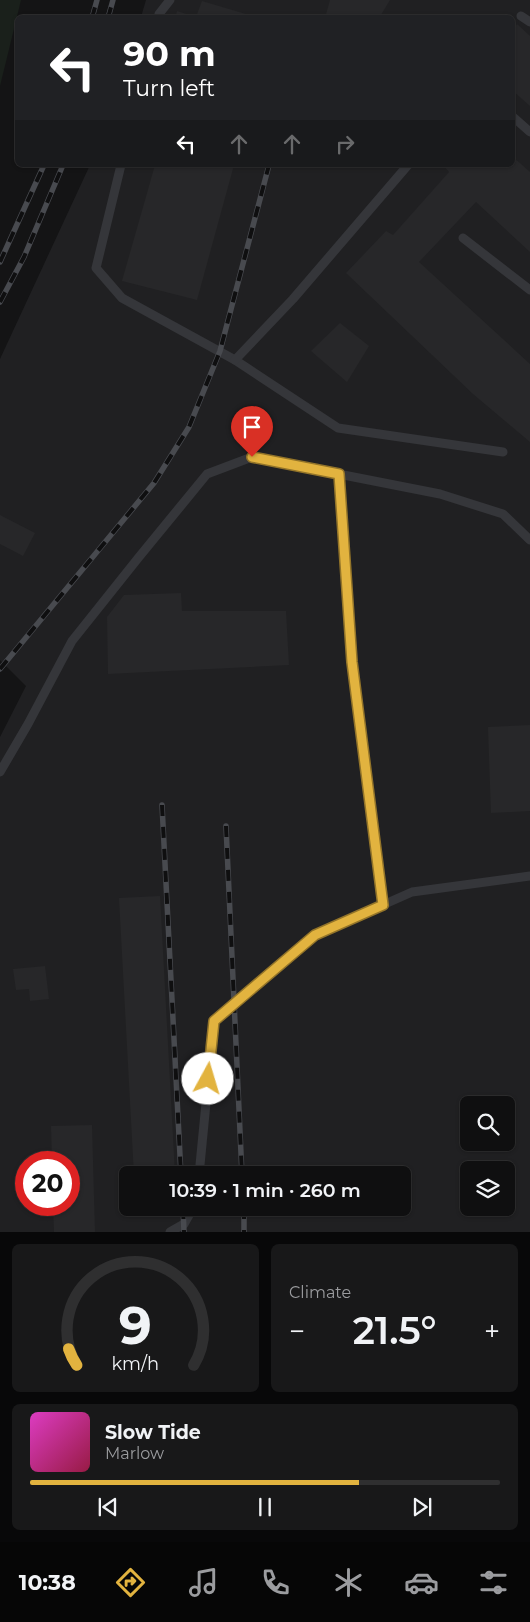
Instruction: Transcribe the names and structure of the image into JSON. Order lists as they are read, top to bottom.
{
  "page": {
    "turn": ["90 m", "Turn left"],
    "limit": "20",
    "trip": "10:39 · 1 min · 260 m",
    "tile": "Climate",
    "heat": ["−", "21.5°", "+"],
    "song": ["Slow Tide", "Marlow"],
    "tabs": "10:38",
    "gauge": ["9", "km/h"]
  }
}
